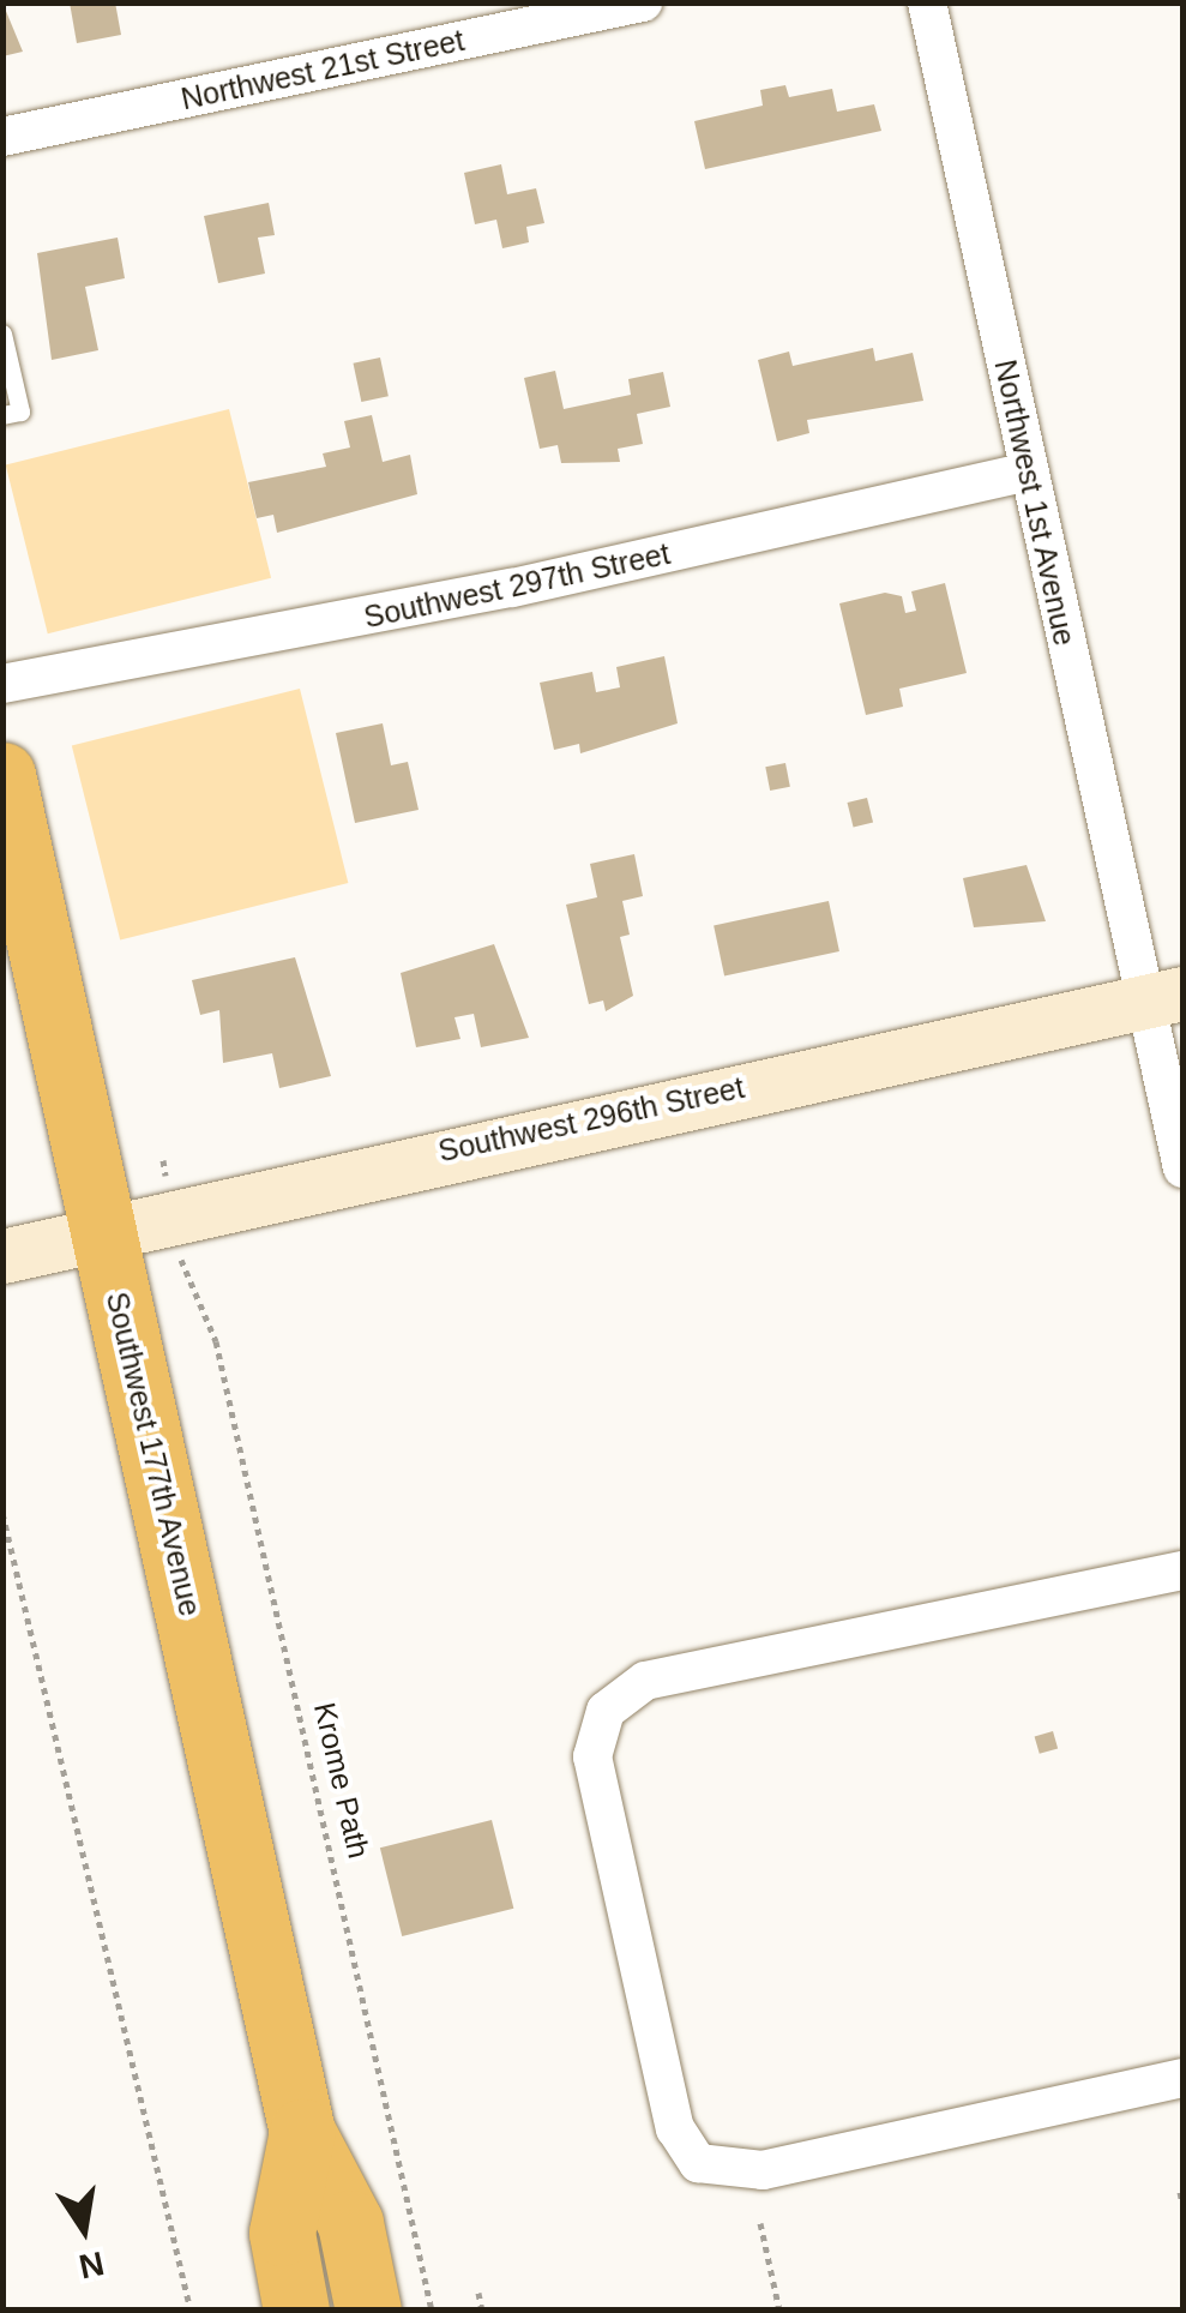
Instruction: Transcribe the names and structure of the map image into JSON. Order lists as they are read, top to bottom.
{
  "streets": {
    "highway": ["Southwest 177th Avenue"],
    "street": [
      "Northwest 21st Street",
      "Northwest 1st Avenue",
      "Southwest 297th Street",
      "Southwest 296th Street"
    ],
    "path": ["Krome Path"]
  },
  "crossings": [
    ["Northwest 1st Avenue", "Southwest 297th Street"],
    ["Northwest 1st Avenue", "Southwest 296th Street"],
    ["Southwest 296th Street", "Southwest 177th Avenue"]
  ],
  "north": "bottom"
}
